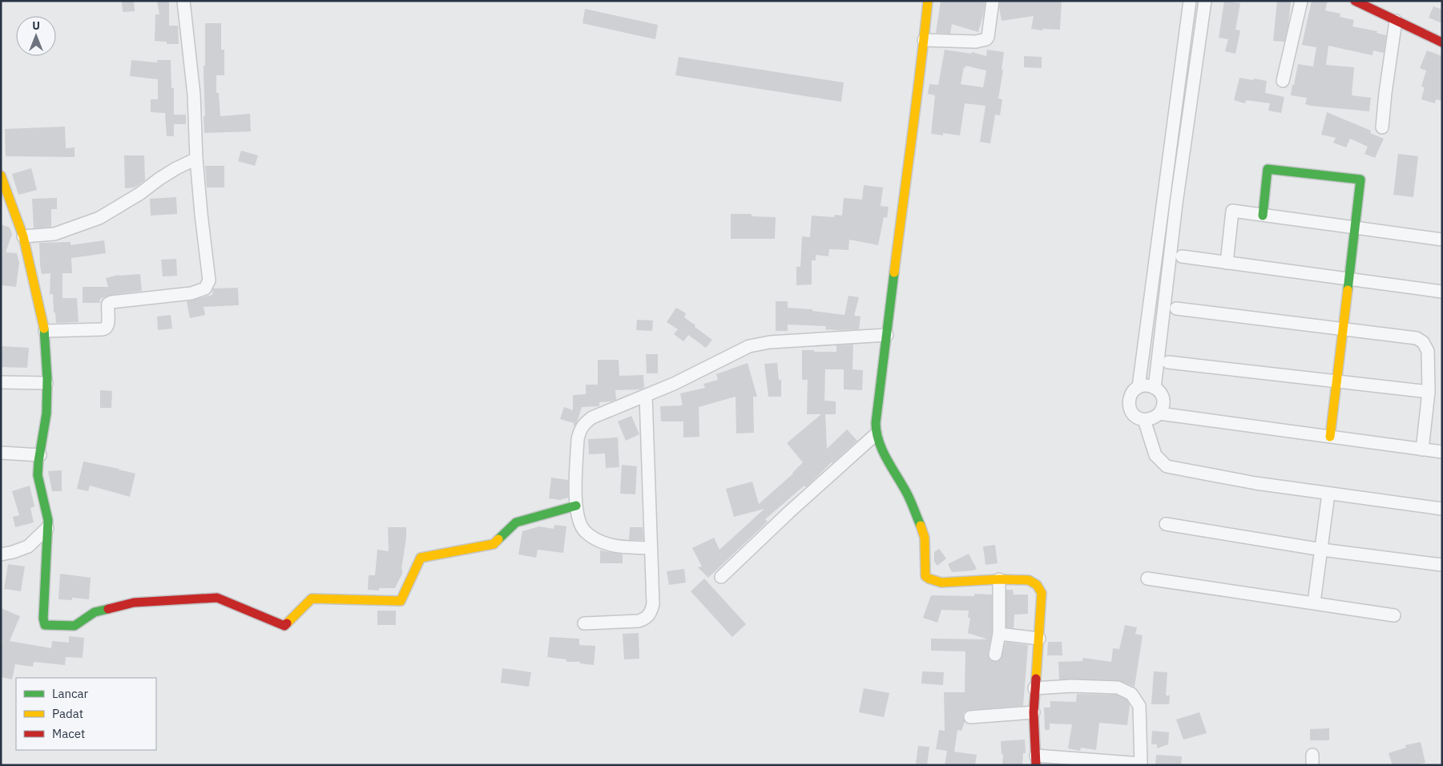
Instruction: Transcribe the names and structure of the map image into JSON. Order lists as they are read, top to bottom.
{
  "legend": ["Lancar", "Padat", "Macet"],
  "north": "top"
}
